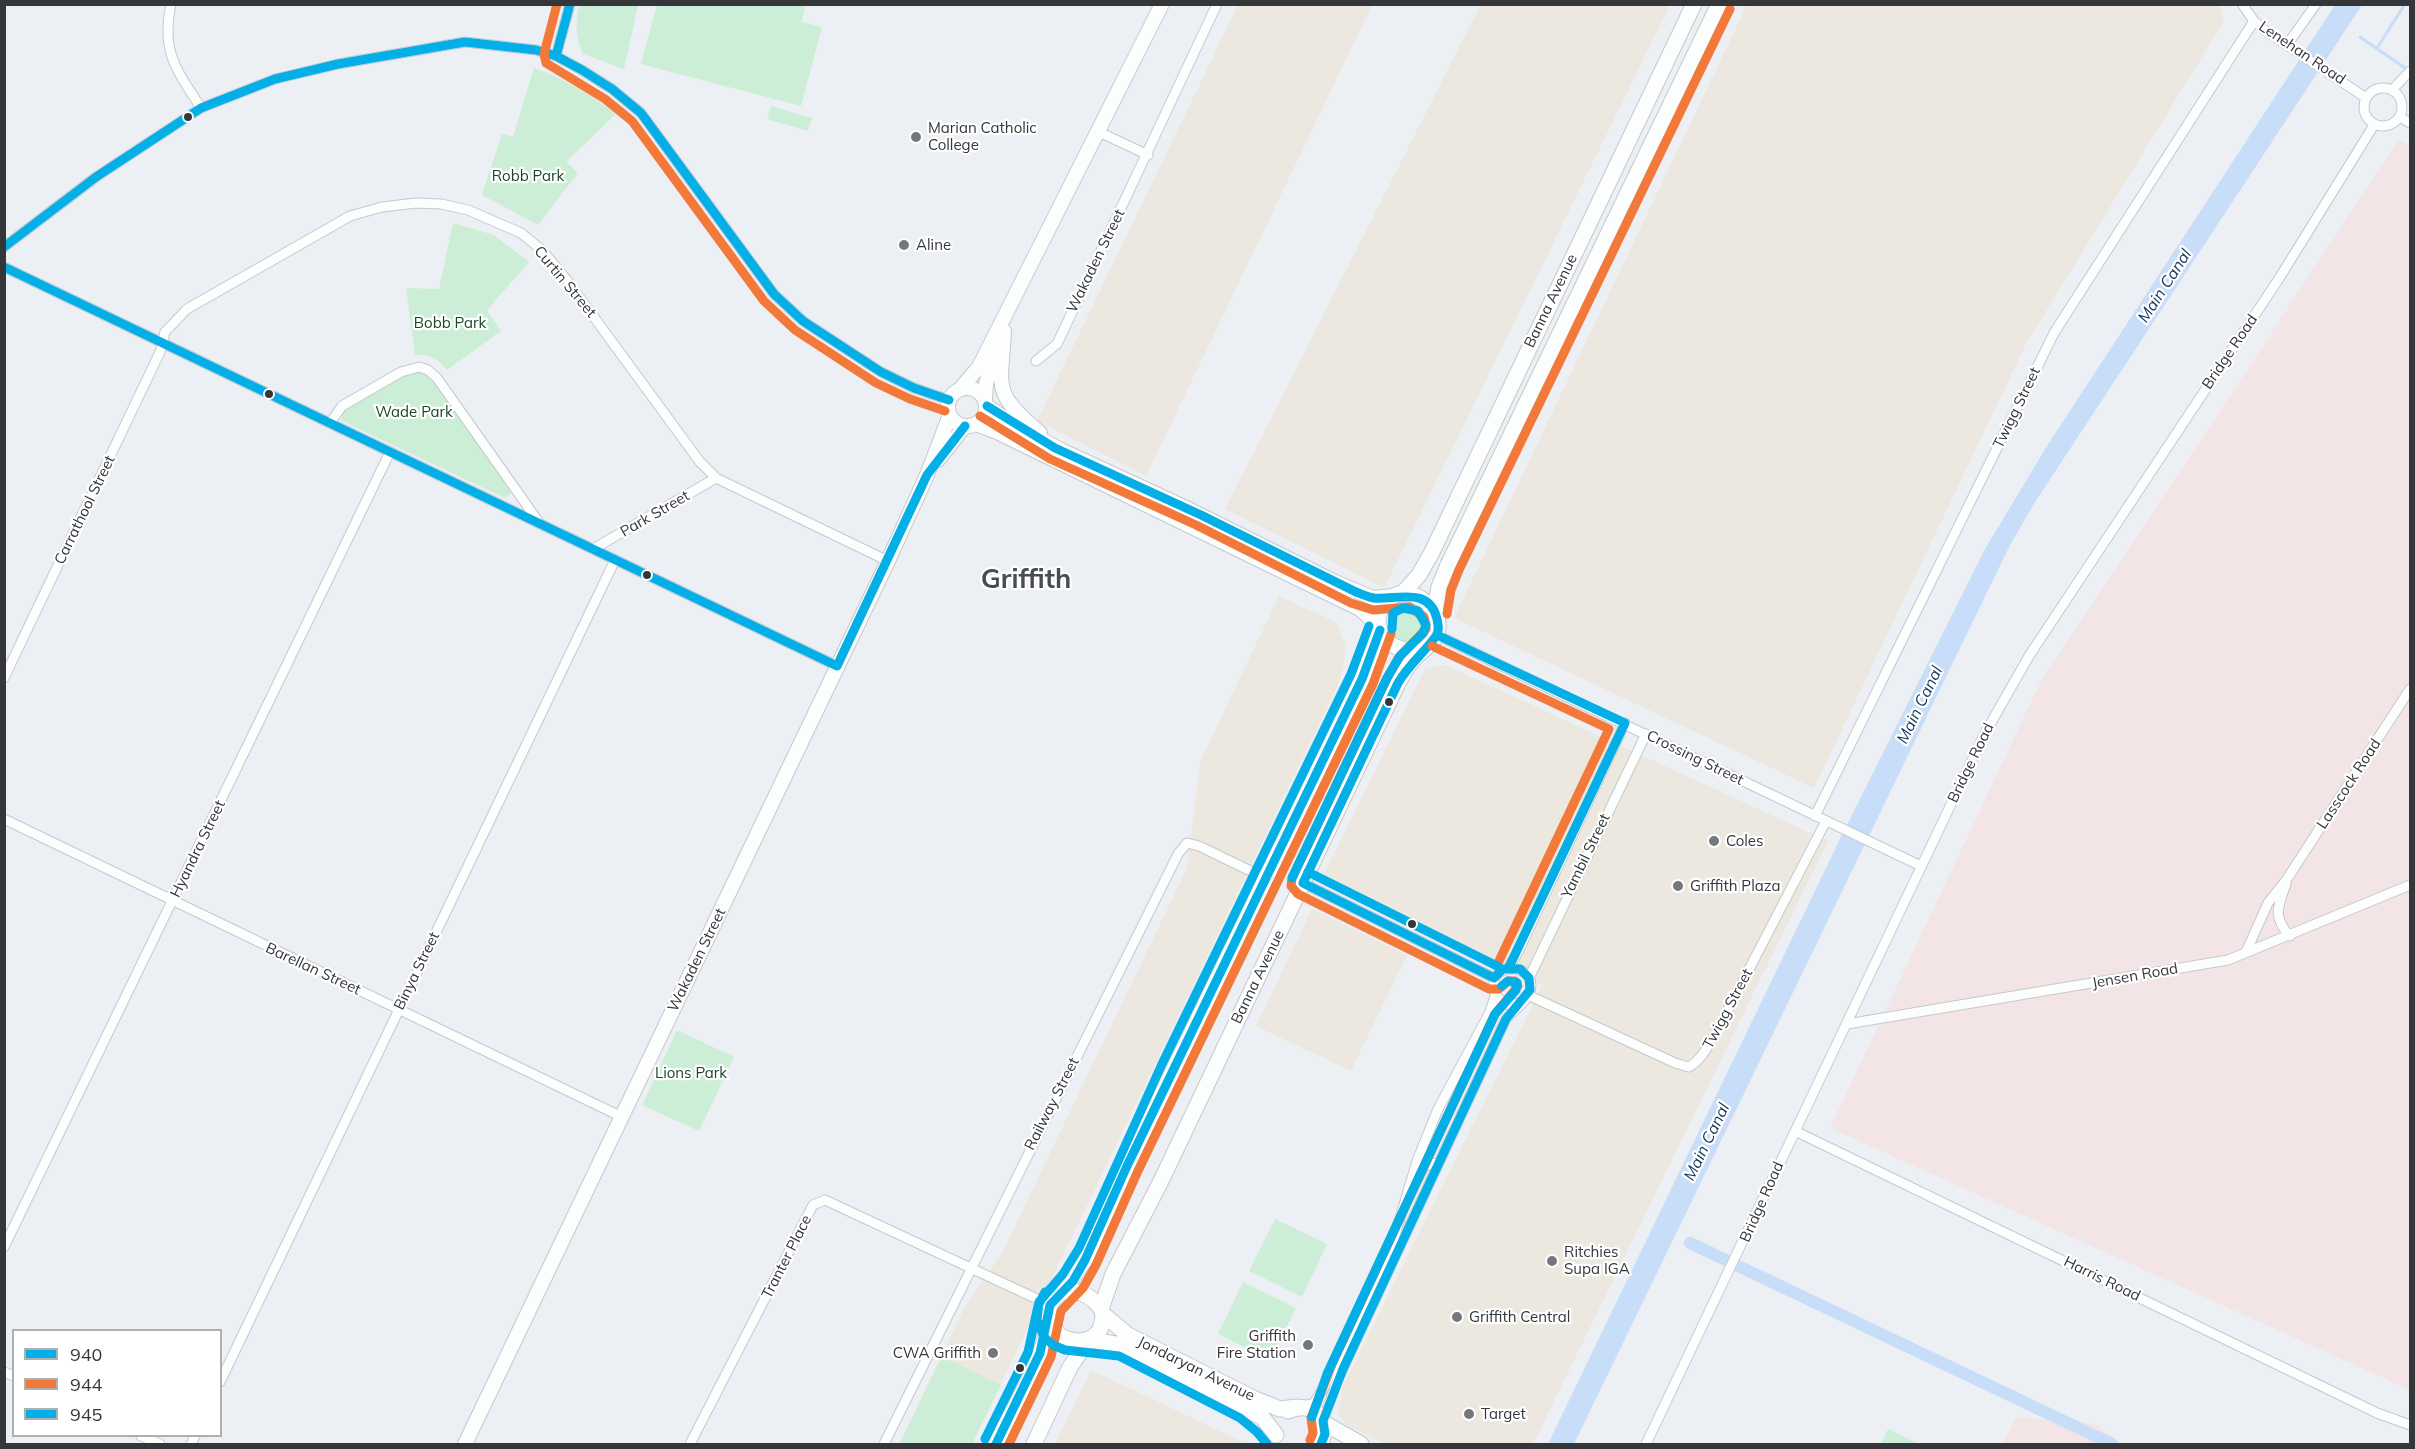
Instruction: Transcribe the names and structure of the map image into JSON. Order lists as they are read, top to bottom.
{
  "streets": {
    "main road": ["Wakaden Street", "Banna Avenue", "Jondaryan Avenue"],
    "street": [
      "Lenehan Road",
      "Curtin Street",
      "Bridge Road",
      "Twigg Street",
      "Carrathool Street",
      "Park Street",
      "Crossing Street",
      "Lasscock Road",
      "Hyandra Street",
      "Yambil Street",
      "Barellan Street",
      "Binya Street",
      "Jensen Road",
      "Railway Street",
      "Tranter Place",
      "Harris Road"
    ]
  },
  "crossings": [
    ["Lenehan Road", "Bridge Road"],
    ["Lenehan Road", "Twigg Street"],
    ["Wakaden Street", "Curtin Street"],
    ["Wakaden Street", "Barellan Street"],
    ["Curtin Street", "Carrathool Street"],
    ["Curtin Street", "Park Street"],
    ["Banna Avenue", "Crossing Street"],
    ["Banna Avenue", "Tranter Place"],
    ["Banna Avenue", "Jondaryan Avenue"],
    ["Bridge Road", "Crossing Street"],
    ["Bridge Road", "Jensen Road"],
    ["Bridge Road", "Harris Road"],
    ["Twigg Street", "Crossing Street"],
    ["Twigg Street", "Yambil Street"],
    ["Crossing Street", "Yambil Street"],
    ["Lasscock Road", "Jensen Road"],
    ["Hyandra Street", "Barellan Street"],
    ["Barellan Street", "Binya Street"],
    ["Railway Street", "Tranter Place"],
    ["Tranter Place", "Jondaryan Avenue"]
  ],
  "districts": ["Griffith"],
  "water": ["Main Canal"],
  "parks": [
    "Robb Park",
    "Bobb Park",
    "Wade Park",
    "Lions Park"
  ],
  "places": [
    "Marian Catholic College",
    "Aline",
    "Coles",
    "Griffith Plaza",
    "Ritchies Supa IGA",
    "Griffith Central",
    "Griffith Fire Station",
    "CWA Griffith",
    "Target"
  ],
  "lines": ["transit line 940", "transit line 944", "transit line 945"],
  "legend": ["940", "944", "945"]
}
